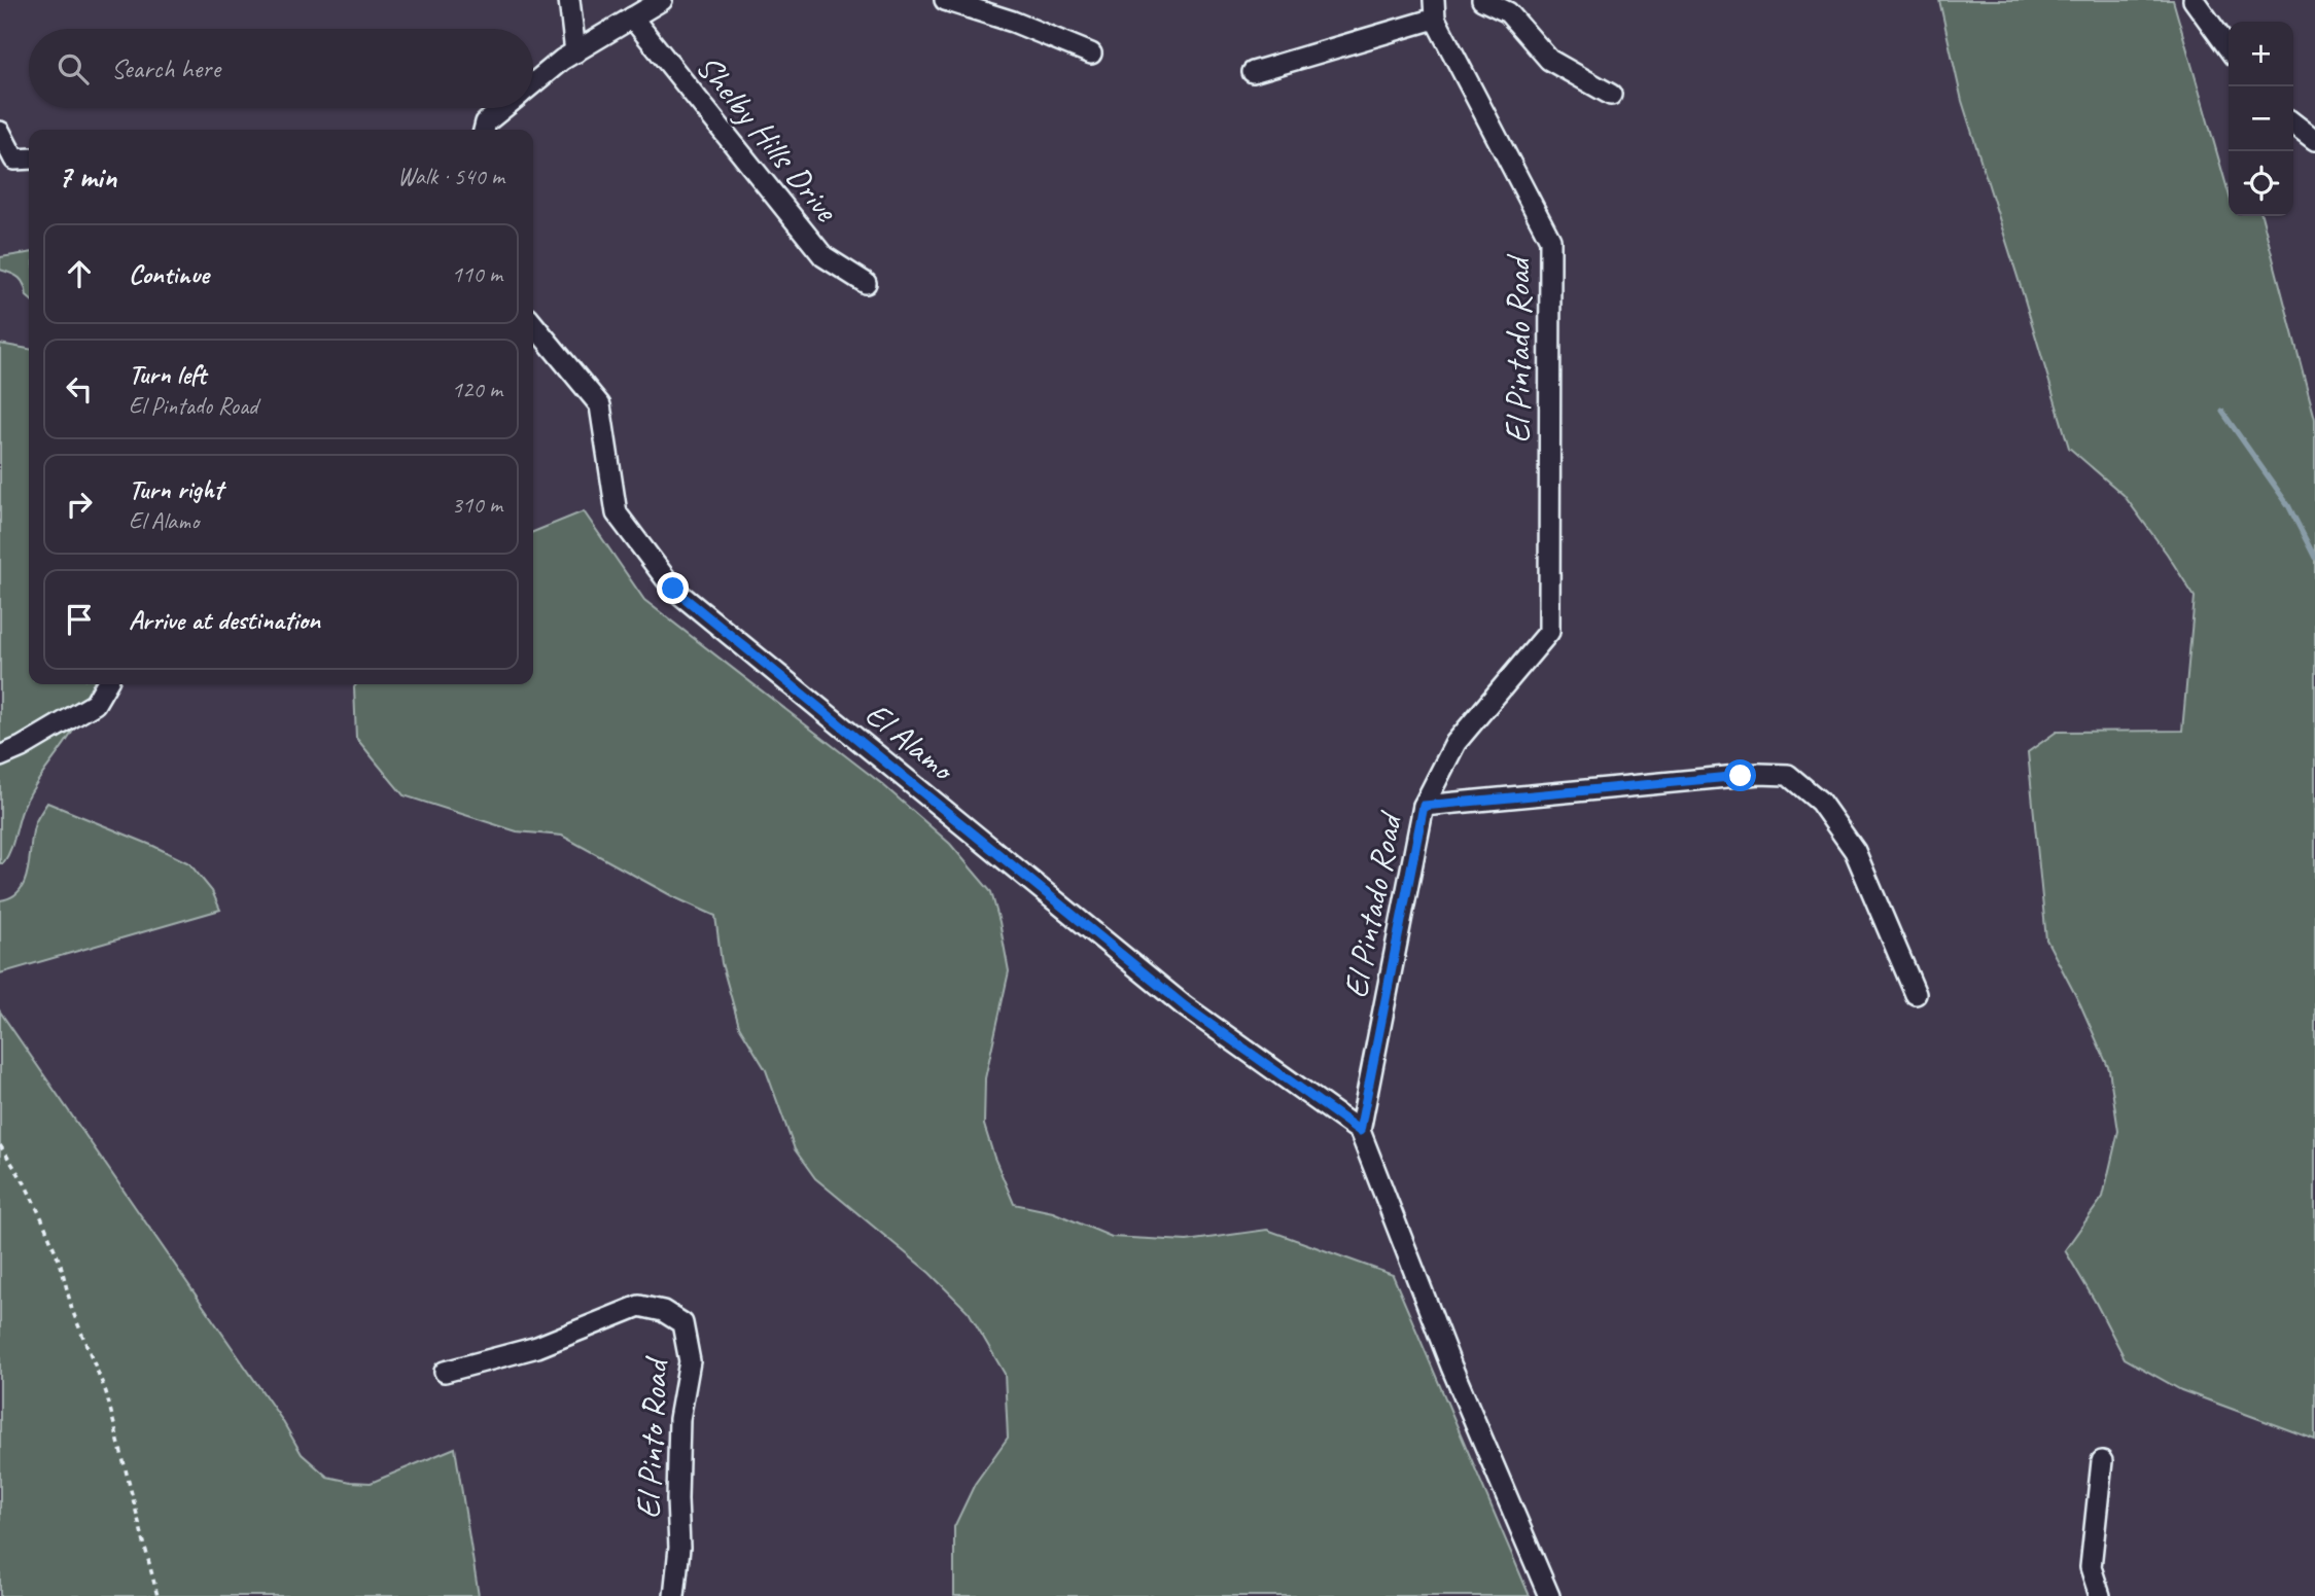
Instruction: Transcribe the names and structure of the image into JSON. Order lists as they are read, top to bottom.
{
  "streets": {
    "street": [
      "Shelby Hills Drive",
      "El Pintado Road",
      "El Alamo",
      "El Pinto Road"
    ]
  },
  "crossings": [
    ["El Pintado Road", "El Alamo"]
  ],
  "page": {
    "map_buttons": ["+", "−"],
    "search": "Search here",
    "heading": ["7 min", "Walk · 540 m"],
    "list": [
      ["Continue", "110 m"],
      ["Turn left", "El Pintado Road", "120 m"],
      ["Turn right", "El Alamo", "310 m"],
      "Arrive at destination"
    ]
  }
}
